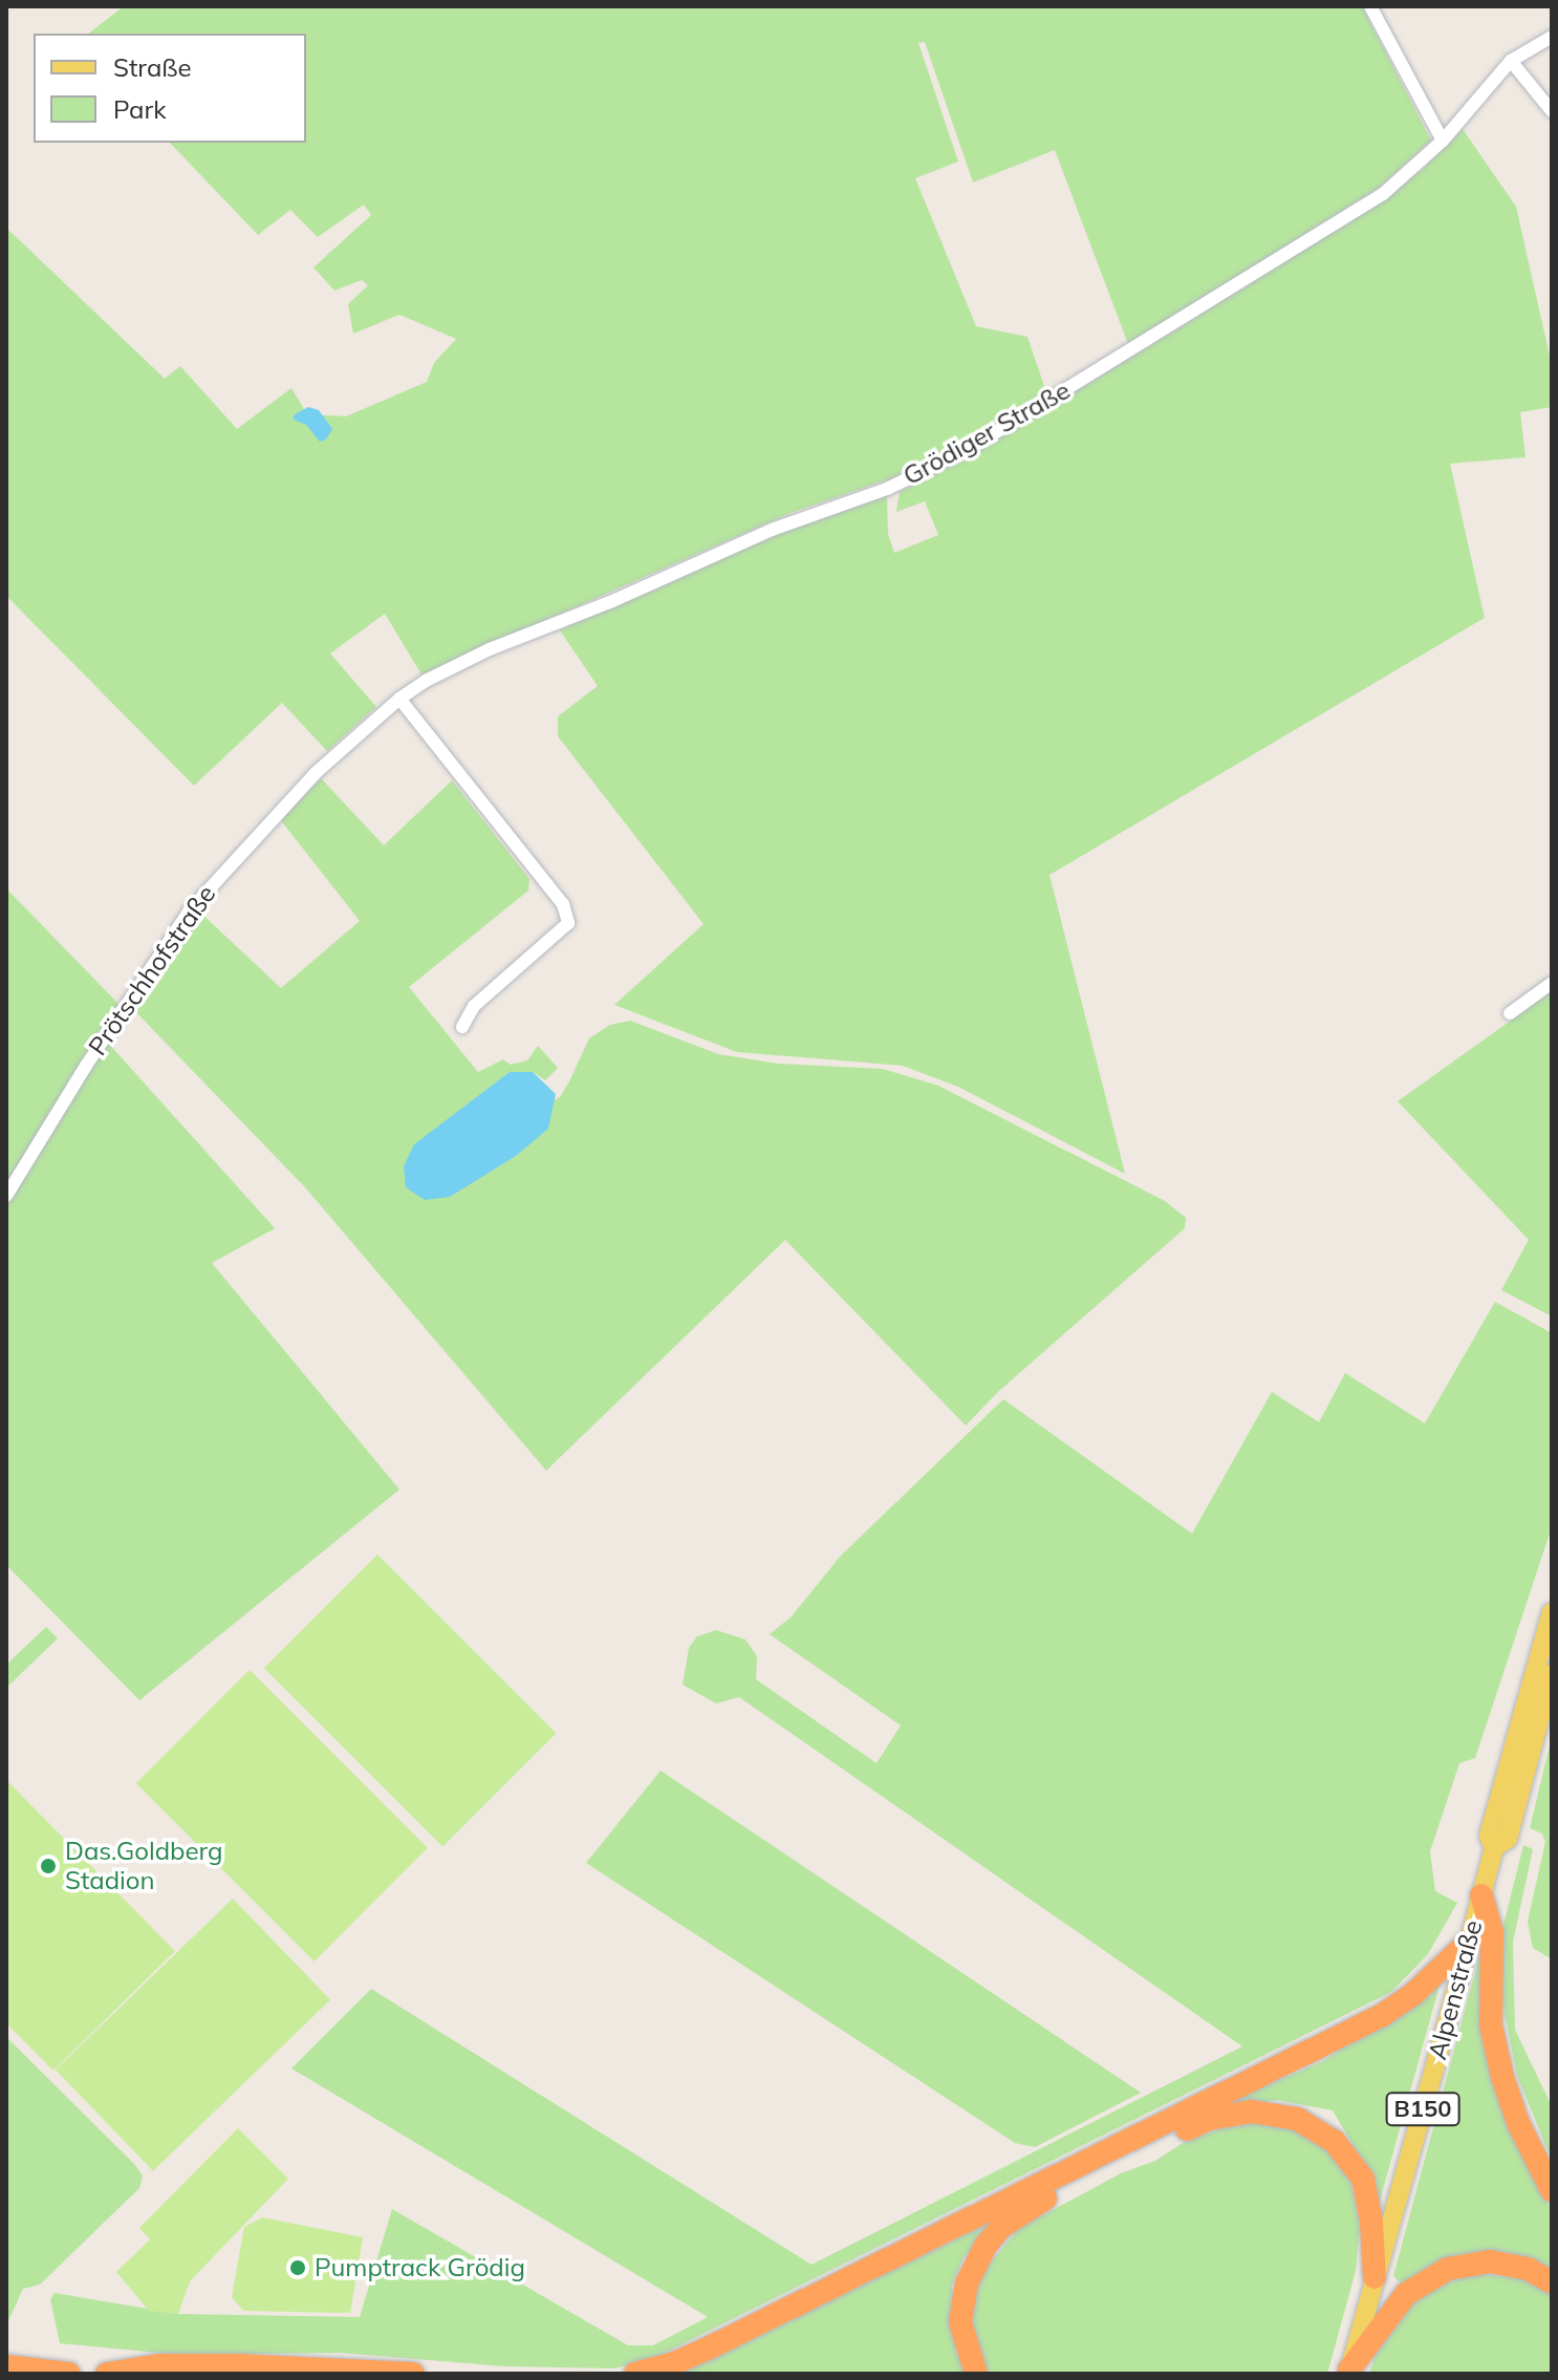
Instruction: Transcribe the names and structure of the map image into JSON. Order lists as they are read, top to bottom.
{
  "streets": {
    "main road": ["Alpenstraße", "B150"],
    "street": ["Grödiger Straße", "Prötschhofstraße"]
  },
  "crossings": [
    ["Grödiger Straße", "Prötschhofstraße"]
  ],
  "places": ["Das.Goldberg Stadion", "Pumptrack Grödig"],
  "legend": ["Straße", "Park"]
}
